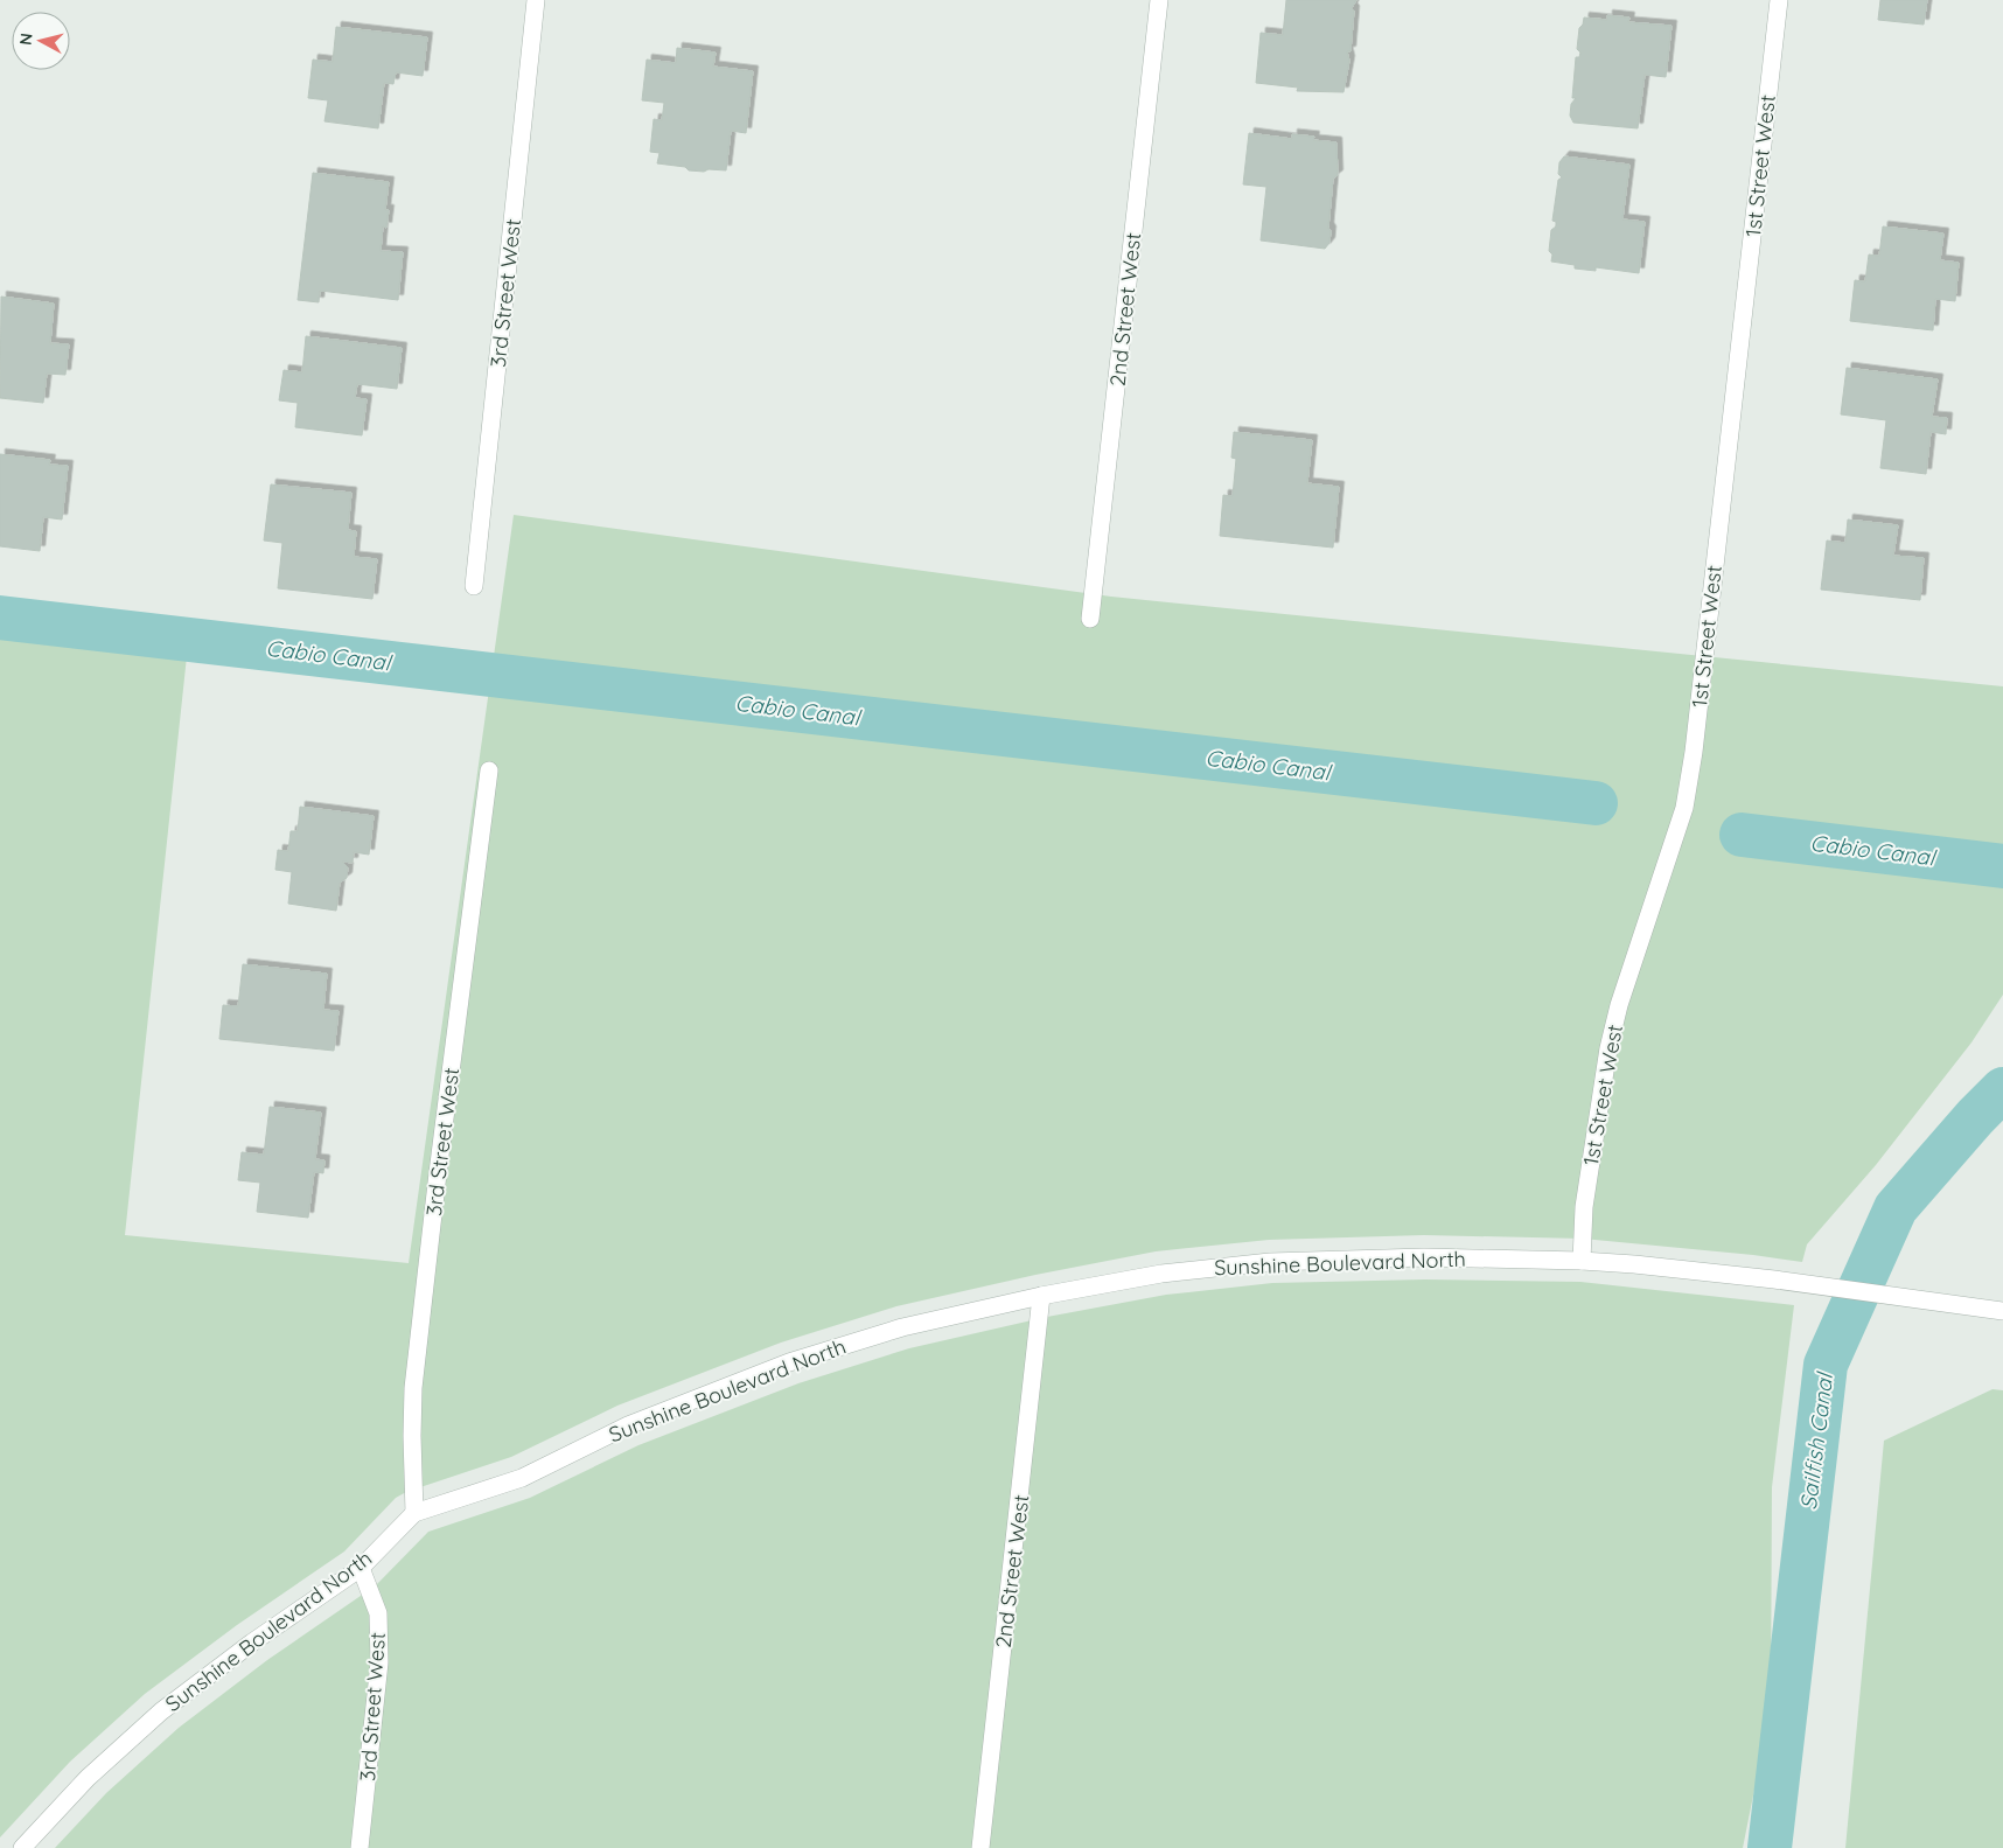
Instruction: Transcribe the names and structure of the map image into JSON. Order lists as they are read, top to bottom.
{
  "streets": {
    "street": [
      "1st Street West",
      "3rd Street West",
      "2nd Street West",
      "Sunshine Boulevard North"
    ]
  },
  "crossings": [
    ["1st Street West", "Sunshine Boulevard North"],
    ["3rd Street West", "Sunshine Boulevard North"],
    ["2nd Street West", "Sunshine Boulevard North"]
  ],
  "water": ["Cabio Canal", "Sailfish Canal"],
  "north": "left"
}
